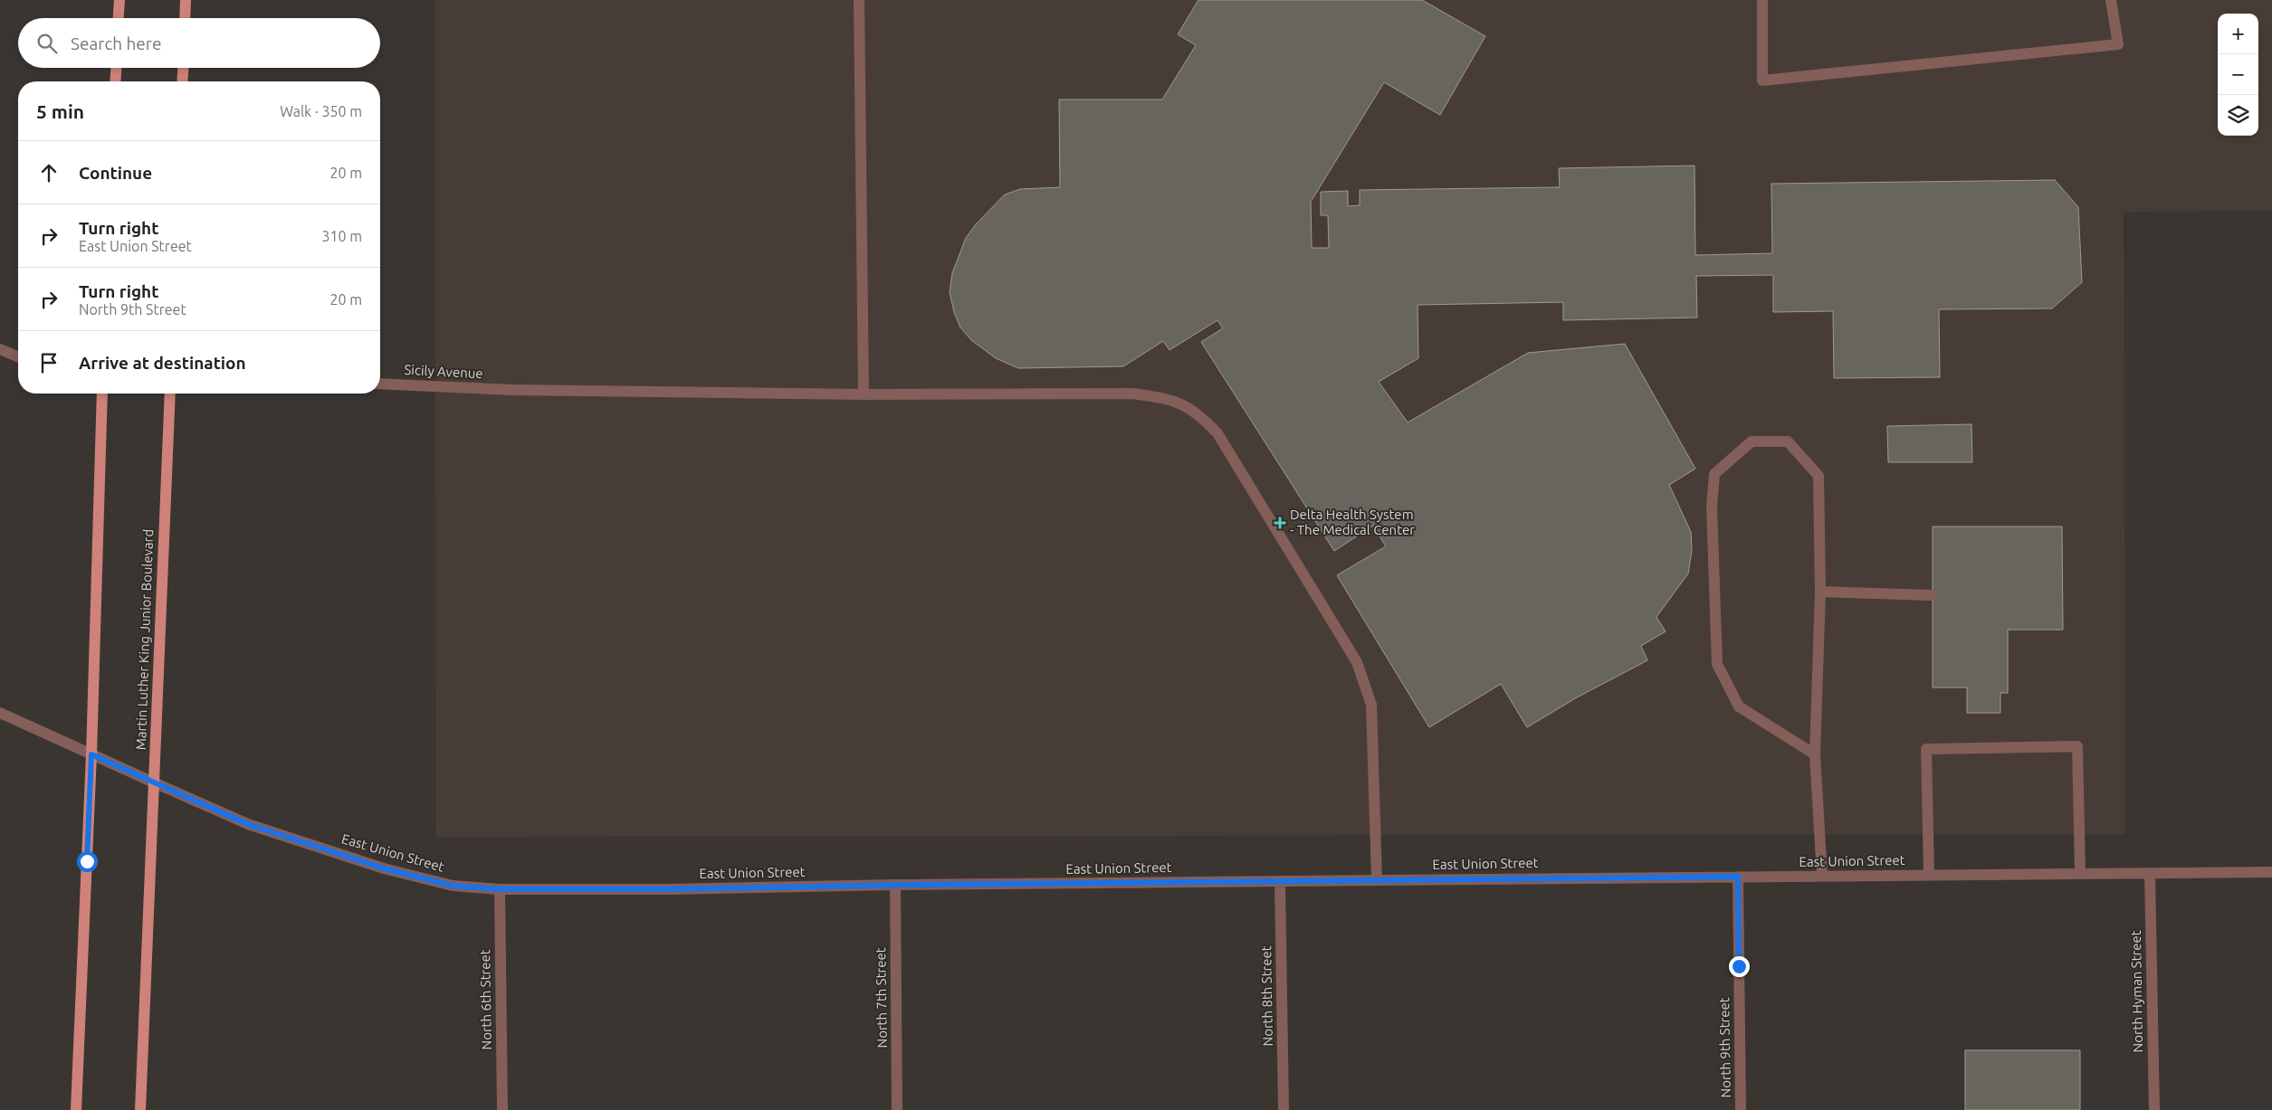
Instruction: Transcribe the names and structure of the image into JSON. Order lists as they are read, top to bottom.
{
  "streets": {
    "main road": ["Martin Luther King Junior Boulevard"],
    "street": [
      "Sicily Avenue",
      "East Union Street",
      "North Hyman Street",
      "North 8th Street",
      "North 7th Street",
      "North 6th Street",
      "North 9th Street"
    ]
  },
  "crossings": [
    ["Sicily Avenue", "East Union Street"],
    ["Martin Luther King Junior Boulevard", "East Union Street"],
    ["East Union Street", "North Hyman Street"],
    ["East Union Street", "North 8th Street"],
    ["East Union Street", "North 7th Street"],
    ["East Union Street", "North 6th Street"],
    ["East Union Street", "North 9th Street"]
  ],
  "places": {
    "health": ["Delta Health System - The Medical Center"]
  },
  "page": {
    "map_buttons": ["+", "−"],
    "search": "Search here",
    "heading": ["5 min", "Walk · 350 m"],
    "list": [
      ["Continue", "20 m"],
      ["Turn right", "East Union Street", "310 m"],
      ["Turn right", "North 9th Street", "20 m"],
      "Arrive at destination"
    ]
  }
}
